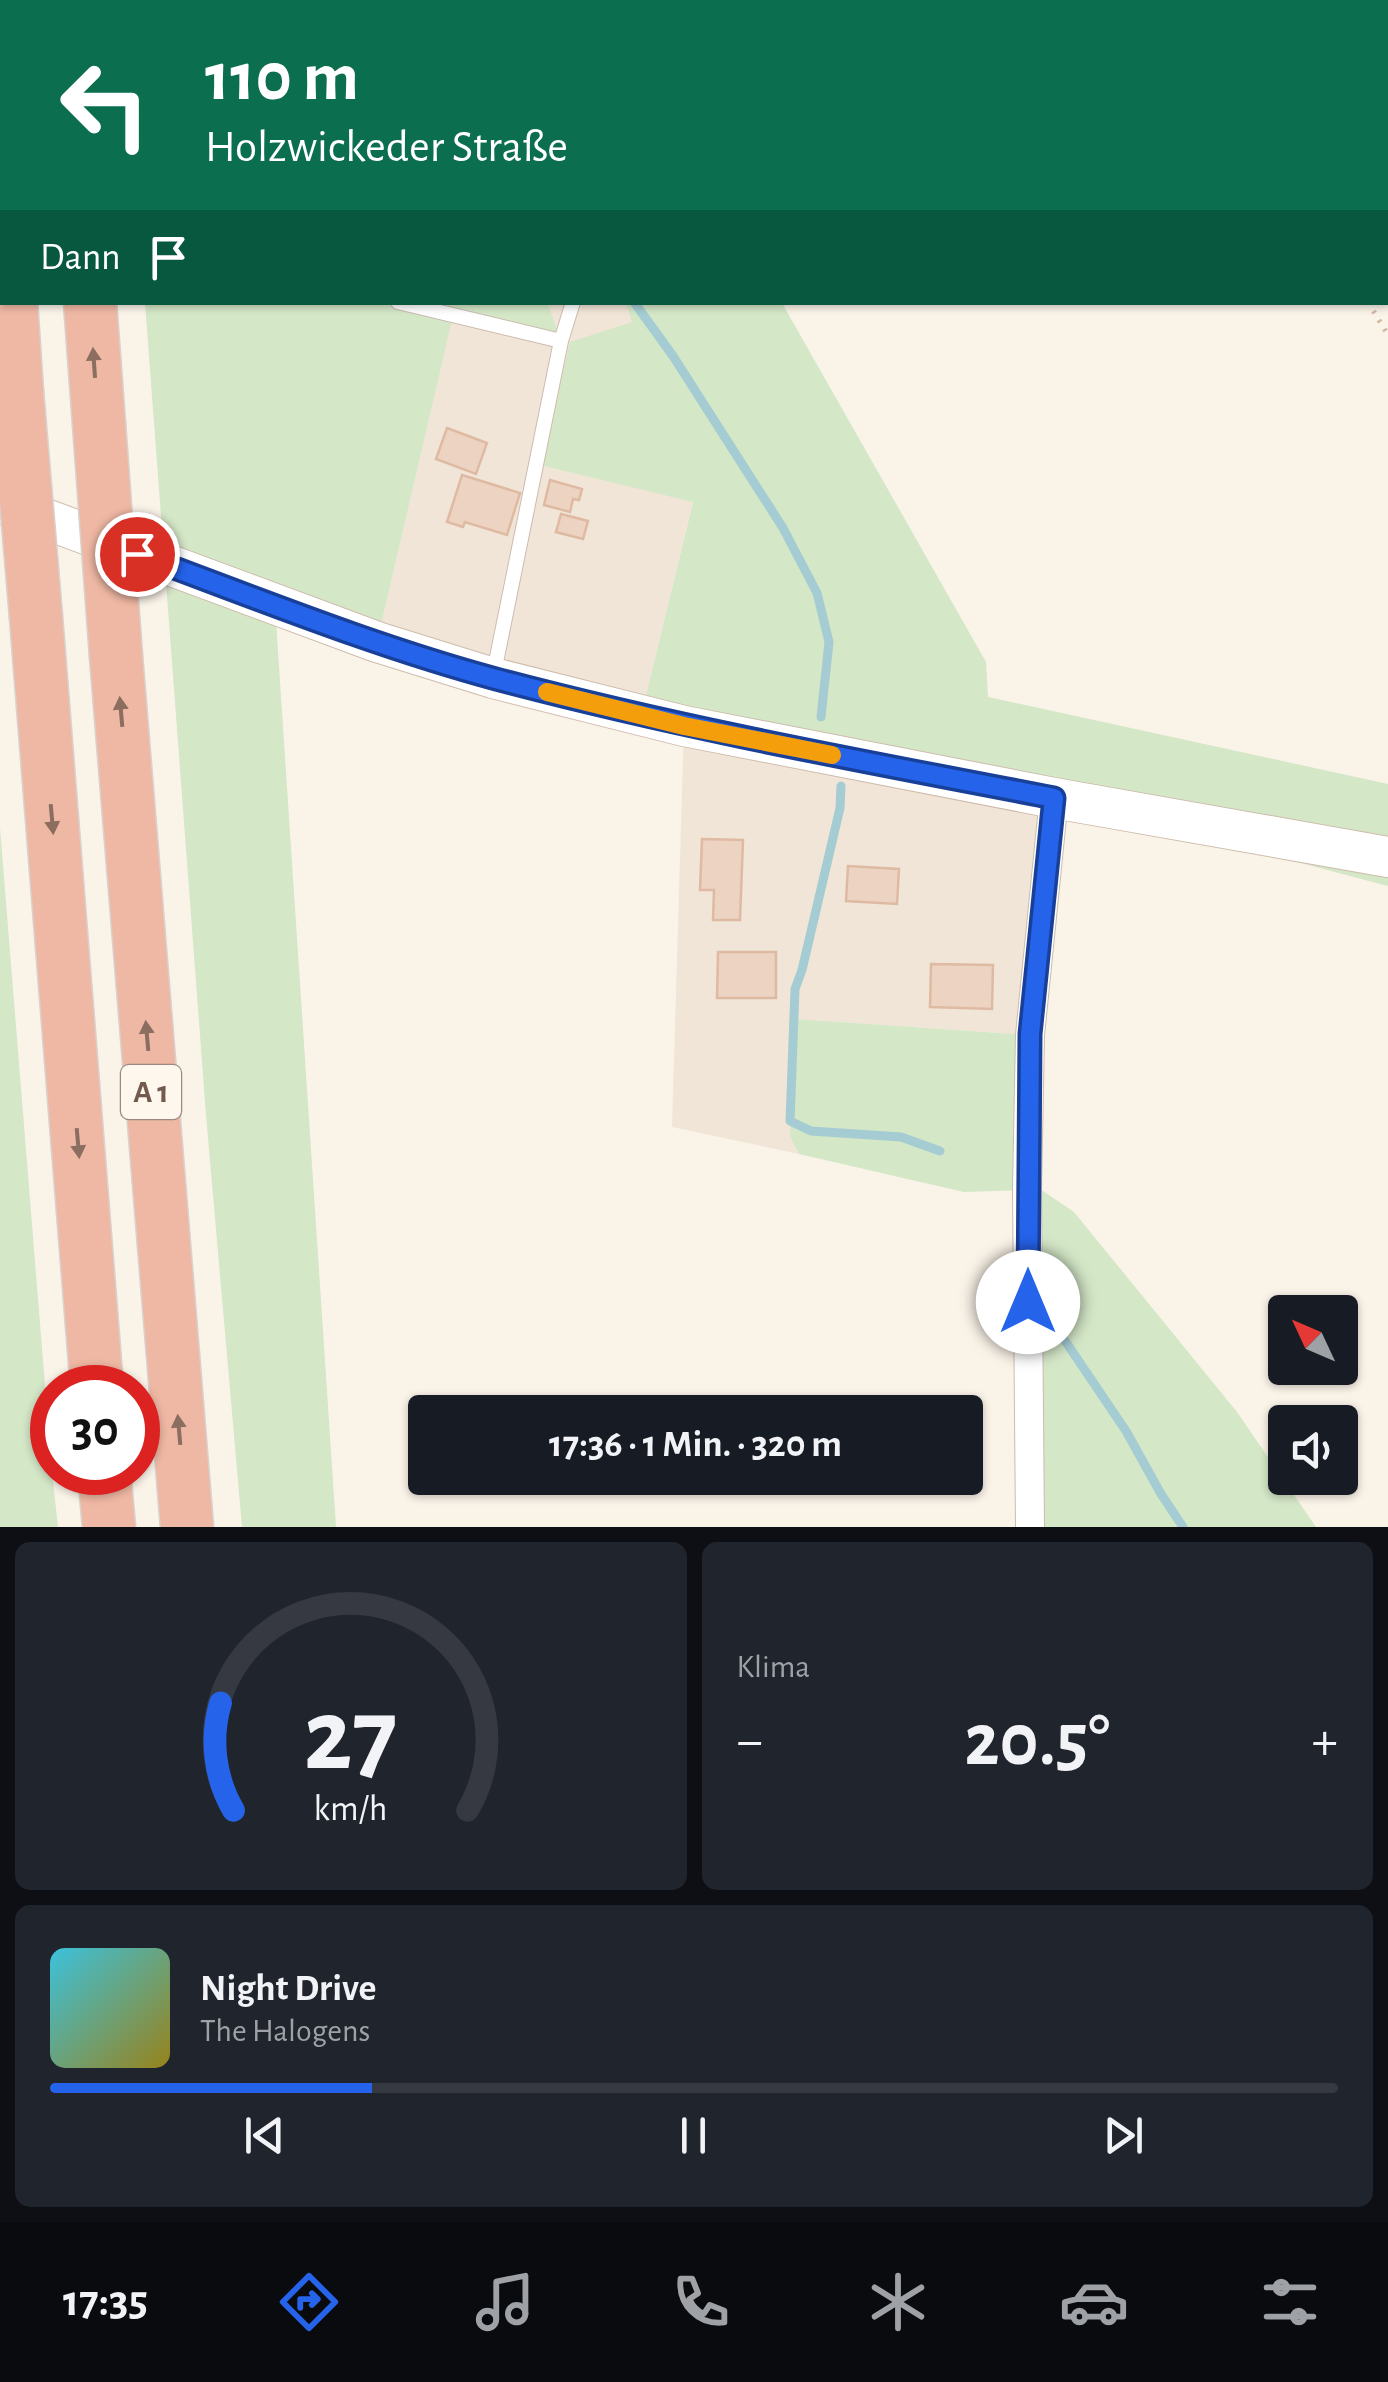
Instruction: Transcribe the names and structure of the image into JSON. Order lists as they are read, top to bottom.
{
  "streets": {
    "highway": ["A 1"]
  },
  "north": "top left",
  "page": {
    "turn": ["110 m", "Holzwickeder Straße"],
    "then": "Dann",
    "limit": "30",
    "trip": "17:36 · 1 Min. · 320 m",
    "tile": "Klima",
    "heat": ["−", "20.5°", "+"],
    "song": ["Night Drive", "The Halogens"],
    "tabs": "17:35",
    "gauge": ["27", "km/h"]
  }
}
